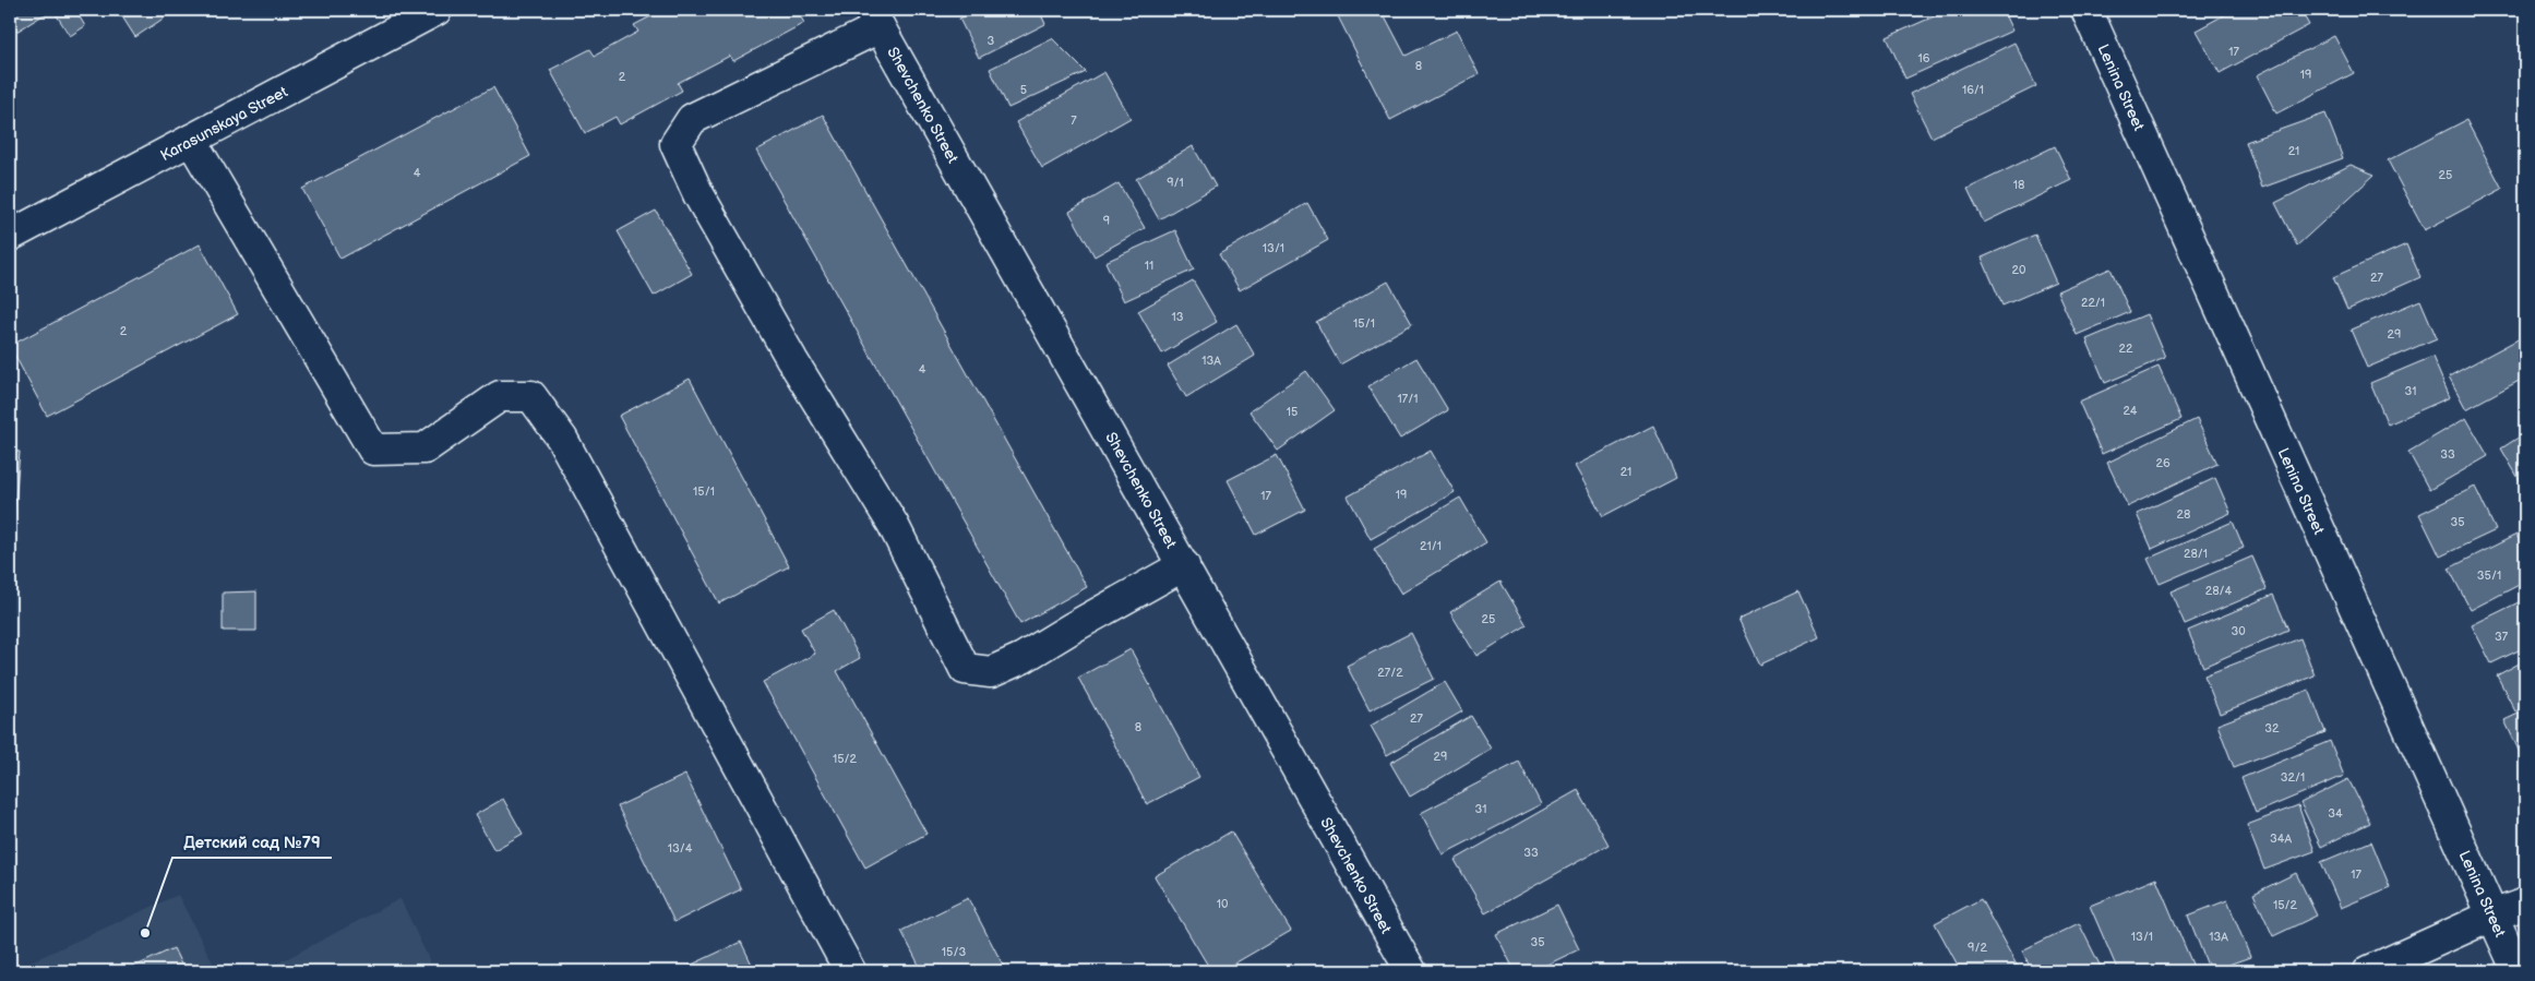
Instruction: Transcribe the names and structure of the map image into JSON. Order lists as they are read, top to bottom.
{
  "streets": {
    "street": ["Lenina Street", "Shevchenko Street", "Karasunskaya Street"]
  },
  "places": ["Детский сад №79"],
  "house_numbers": [
    "3",
    "17",
    "16",
    "8",
    "19",
    "2",
    "5",
    "16/1",
    "7",
    "21",
    "4",
    "25",
    "9/1",
    "18",
    "9",
    "13/1",
    "11",
    "20",
    "27",
    "22/1",
    "13",
    "15/1",
    "2",
    "29",
    "22",
    "13А",
    "4",
    "31",
    "17/1",
    "24",
    "15",
    "33",
    "26",
    "21",
    "15/1",
    "19",
    "17",
    "28",
    "35",
    "21/1",
    "28/1",
    "35/1",
    "28/4",
    "25",
    "30",
    "37",
    "27/2",
    "27",
    "8",
    "32",
    "29",
    "15/2",
    "32/1",
    "31",
    "34",
    "34А",
    "13/4",
    "33",
    "17",
    "10",
    "15/2",
    "13/1",
    "13А",
    "35",
    "9/2",
    "15/3"
  ]
}
